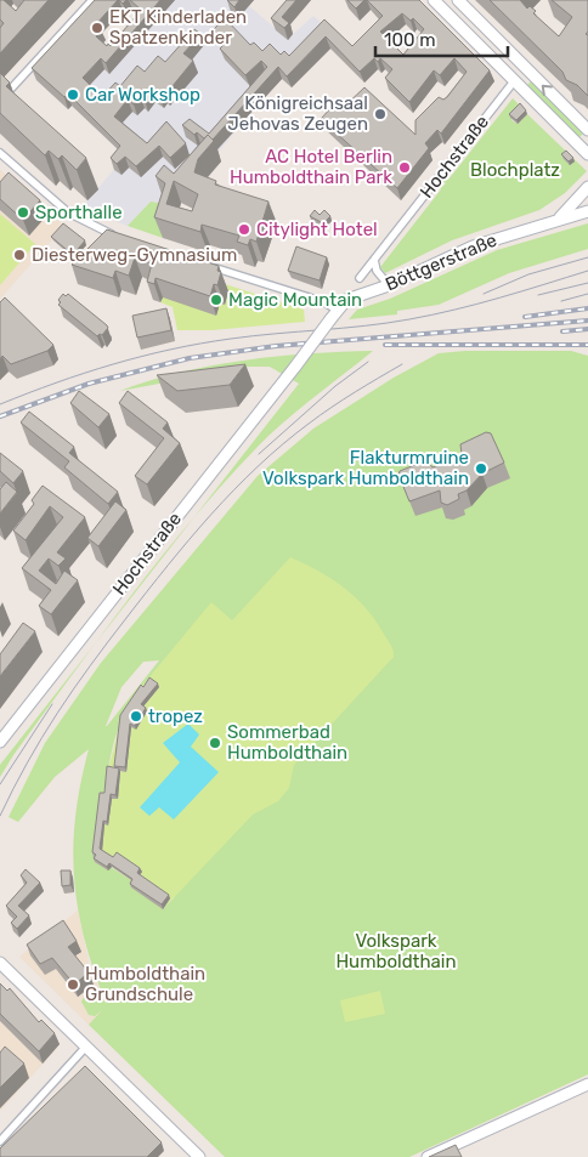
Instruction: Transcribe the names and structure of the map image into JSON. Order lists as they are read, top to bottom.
{
  "streets": {
    "street": ["Hochstraße", "Böttgerstraße"]
  },
  "crossings": [
    ["Hochstraße", "Böttgerstraße"]
  ],
  "parks": ["Blochplatz", "Volkspark Humboldthain"],
  "places": [
    "EKT Kinderladen Spatzenkinder",
    "Car Workshop",
    "Königreichsaal Jehovas Zeugen",
    "AC Hotel Berlin Humboldthain Park",
    "Sporthalle",
    "Citylight Hotel",
    "Diesterweg-Gymnasium",
    "Magic Mountain",
    "Flakturmruine Volkspark Humboldthain",
    "tropez",
    "Sommerbad Humboldthain",
    "Humboldthain Grundschule"
  ],
  "scale_bar": "100 m"
}
